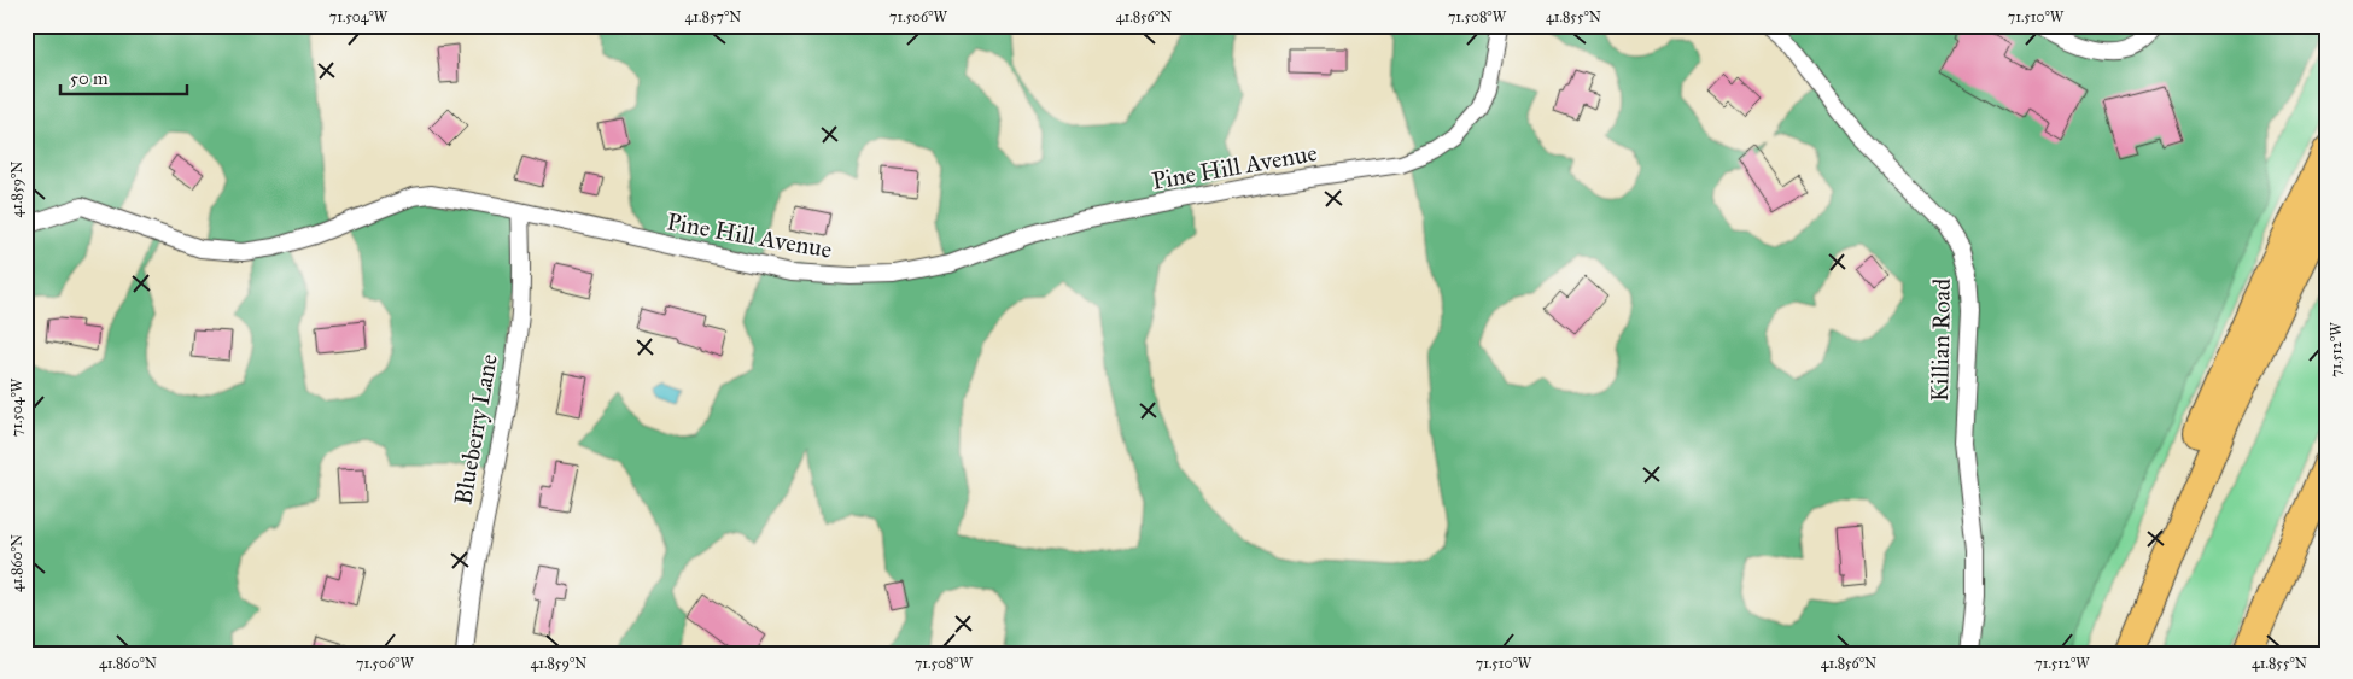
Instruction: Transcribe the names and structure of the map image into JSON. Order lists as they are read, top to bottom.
{
  "streets": {
    "street": ["Pine Hill Avenue", "Killian Road", "Blueberry Lane"]
  },
  "crossings": [
    ["Pine Hill Avenue", "Blueberry Lane"]
  ],
  "scale_bar": "50 m",
  "coordinates": [
    "71.504°W",
    "41.857°N",
    "71.506°W",
    "41.856°N",
    "71.508°W",
    "41.855°N",
    "71.510°W",
    "41.859°N",
    "71.512°W",
    "41.860°N"
  ]
}
